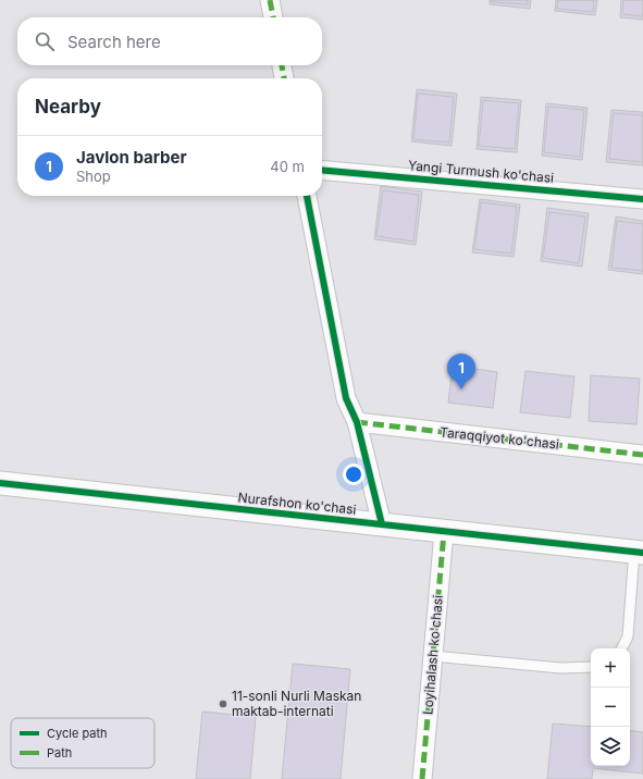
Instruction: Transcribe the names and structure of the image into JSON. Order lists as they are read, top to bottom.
{
  "streets": {
    "street": [
      "Yangi Turmush ko'chasi",
      "Taraqqiyot ko'chasi",
      "Nurafshon ko'chasi",
      "Loyihalash ko'chasi"
    ]
  },
  "crossings": [
    ["Nurafshon ko'chasi", "Loyihalash ko'chasi"]
  ],
  "places": ["11-sonli Nurli Maskan maktab-internati"],
  "legend": ["Cycle path", "Path"],
  "page": {
    "search": "Search here",
    "heading": "Nearby",
    "list": [
      {
        "mark": "1",
        "name": "Javlon barber",
        "note": "Shop",
        "value": "40 m"
      }
    ],
    "pins": "1",
    "map_buttons": ["+", "−"]
  }
}
